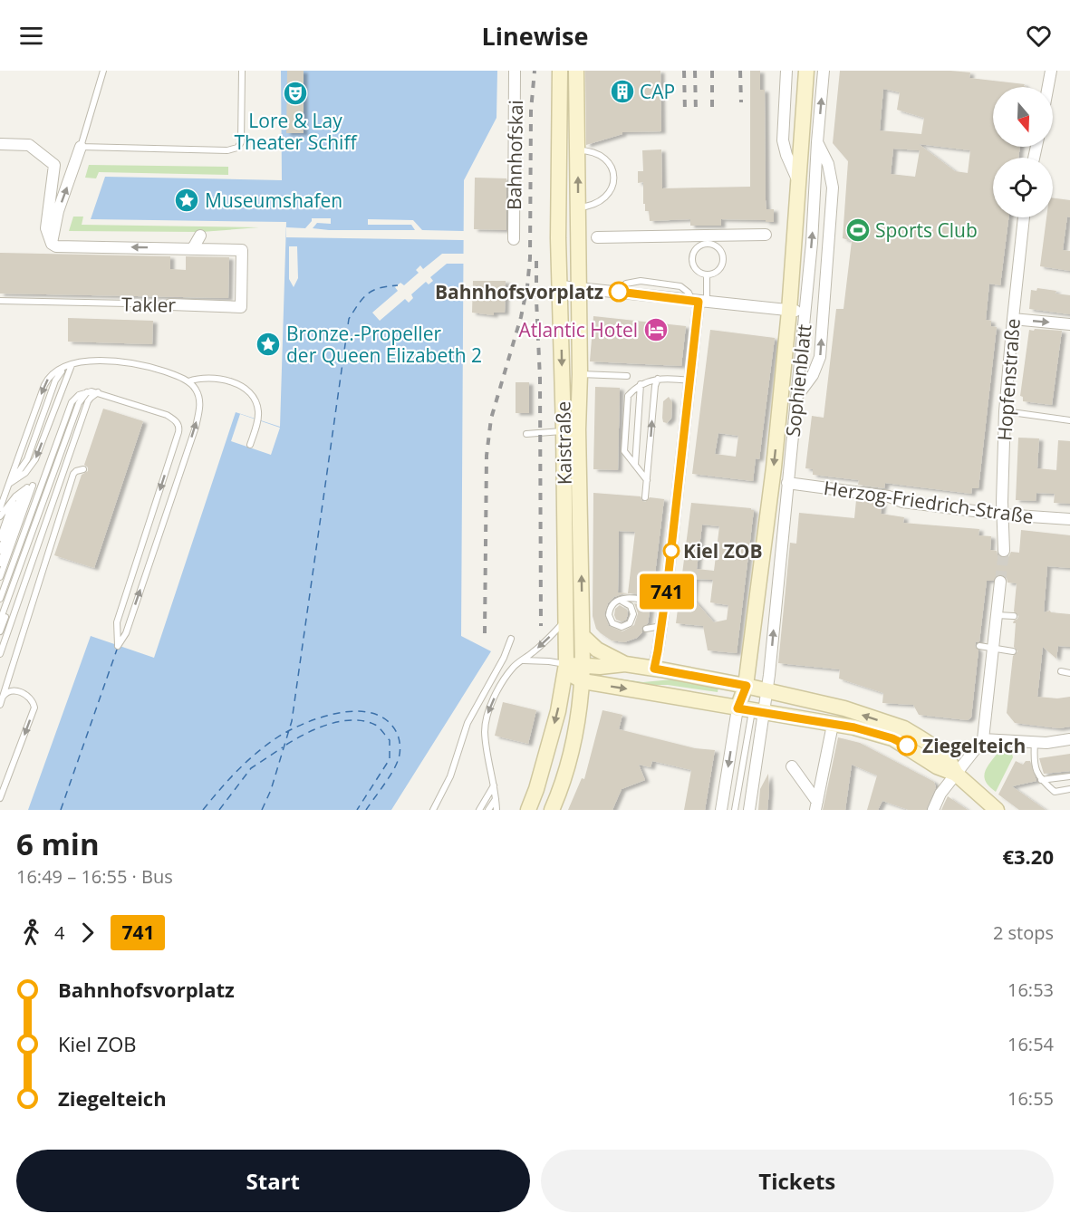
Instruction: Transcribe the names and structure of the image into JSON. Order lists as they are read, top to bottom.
{
  "streets": {
    "main road": ["Sophienblatt", "Kaistraße"],
    "street": [
      "Bahnhofskai",
      "Takler",
      "Hopfenstraße",
      "Herzog-Friedrich-Straße"
    ]
  },
  "crossings": [
    ["Hopfenstraße", "Herzog-Friedrich-Straße"],
    ["Sophienblatt", "Herzog-Friedrich-Straße"]
  ],
  "places": {
    "building": ["CAP"],
    "theatre": ["Lore & Lay Theater Schiff"],
    "place": ["Museumshafen", "Bronze.-Propeller der Queen Elizabeth 2"],
    "sports": ["Sports Club"],
    "other": ["Bahnhofsvorplatz", "Kiel ZOB", "Ziegelteich"],
    "hotel": ["Atlantic Hotel"]
  },
  "lines": ["bus line 741"],
  "north": "bottom",
  "page": {
    "header": "Linewise",
    "on_map": "741",
    "heading": ["6 min", "16:49 – 16:55 · Bus", "€3.20"],
    "legs": ["4", "741", "2 stops"],
    "list": [
      {
        "name": "Bahnhofsvorplatz",
        "value": "16:53"
      },
      {
        "name": "Kiel ZOB",
        "value": "16:54"
      },
      {
        "name": "Ziegelteich",
        "value": "16:55"
      }
    ],
    "buttons": ["Start", "Tickets"]
  }
}
